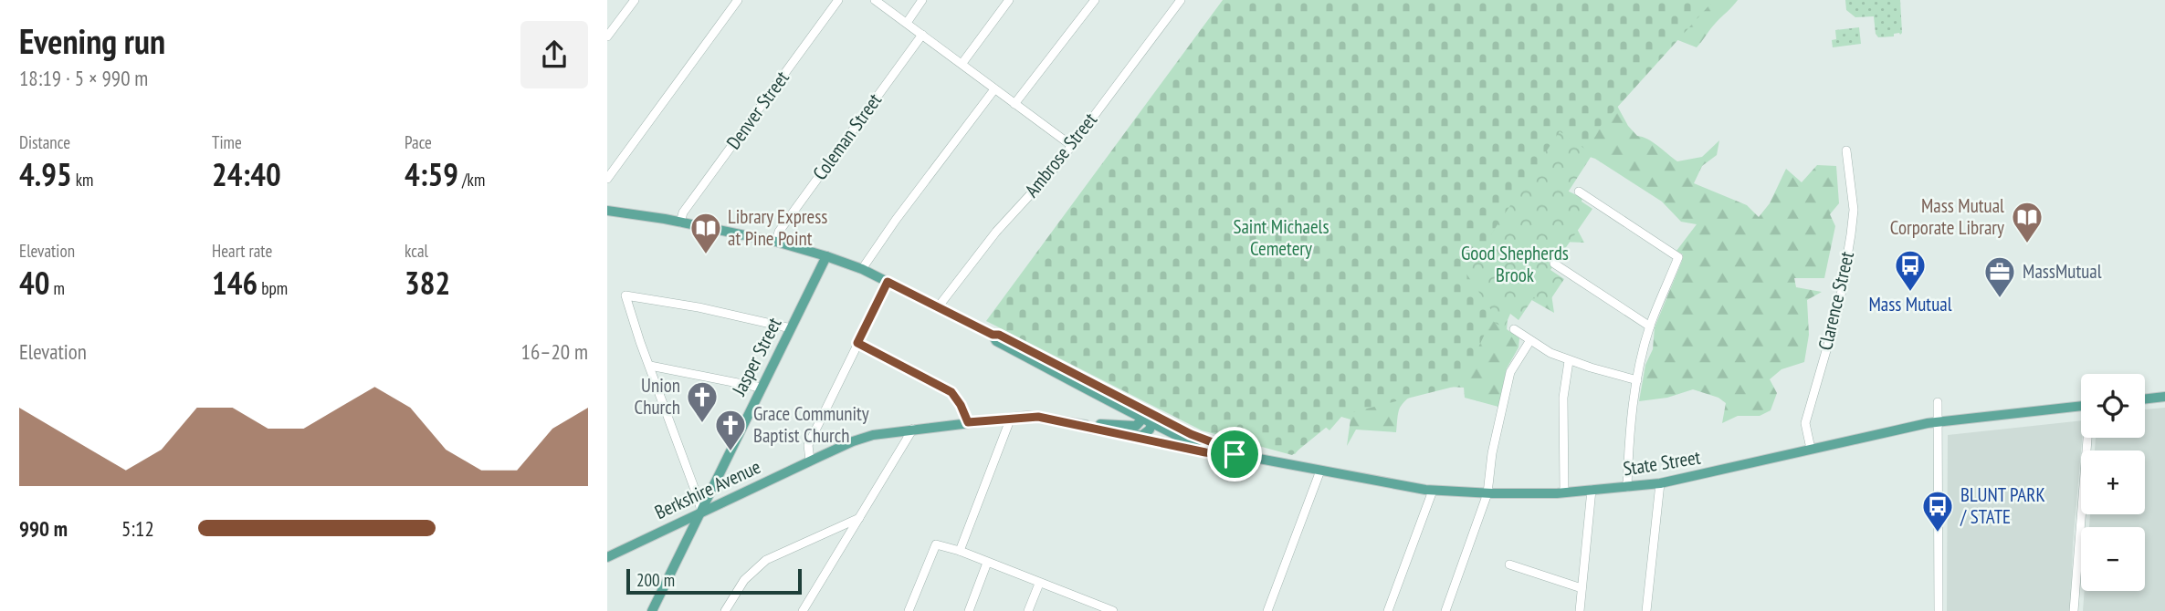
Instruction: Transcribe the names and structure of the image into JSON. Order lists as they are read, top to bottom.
{
  "streets": {
    "main road": ["Jasper Street", "State Street", "Berkshire Avenue"],
    "street": [
      "Denver Street",
      "Coleman Street",
      "Ambrose Street",
      "Clarence Street"
    ]
  },
  "crossings": [
    ["Clarence Street", "State Street"],
    ["Jasper Street", "Berkshire Avenue"],
    ["State Street", "Berkshire Avenue"]
  ],
  "parks": ["Saint Michaels Cemetery", "Good Shepherds Brook"],
  "places": {
    "library": ["Mass Mutual Corporate Library", "Library Express at Pine Point"],
    "bus stop": ["Mass Mutual", "BLUNT PARK / STATE"],
    "office": ["MassMutual"],
    "church": ["Union Church", "Grace Community Baptist Church"]
  },
  "scale_bar": "200 m",
  "page": {
    "heading": ["Evening run", "18:19 · 5 × 990 m"],
    "stats": [
      ["Distance", "4.95 km"],
      ["Time", "24:40"],
      ["Pace", "4:59 /km"],
      ["Elevation", "40 m"],
      ["Heart rate", "146 bpm"],
      ["kcal", "382"]
    ],
    "chart": ["Elevation", "16–20 m"],
    "map_buttons": ["+", "−"],
    "list": [
      {
        "name": "990 m",
        "note": "5:12"
      }
    ],
    "scale": "200 m"
  }
}
